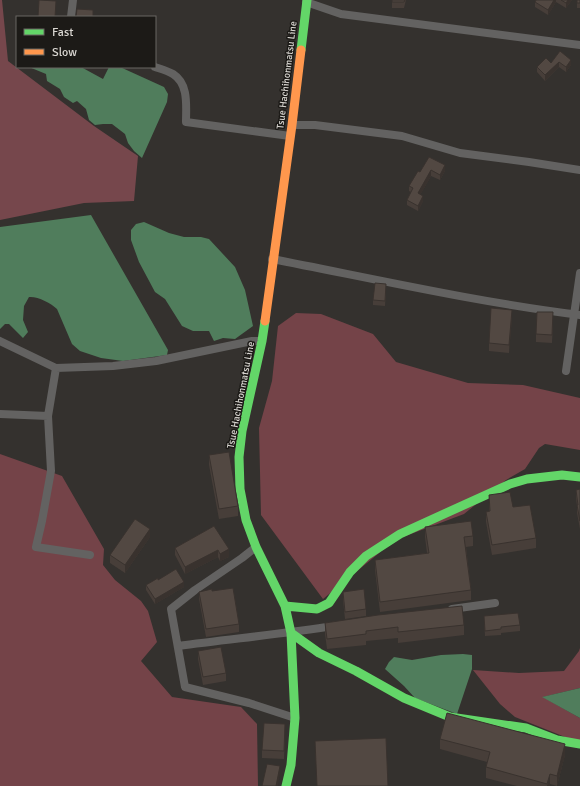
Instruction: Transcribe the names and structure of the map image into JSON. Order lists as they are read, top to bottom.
{
  "streets": {
    "main road": ["Tsue Hachihonmatsu Line"]
  },
  "legend": ["Fast", "Slow"]
}
